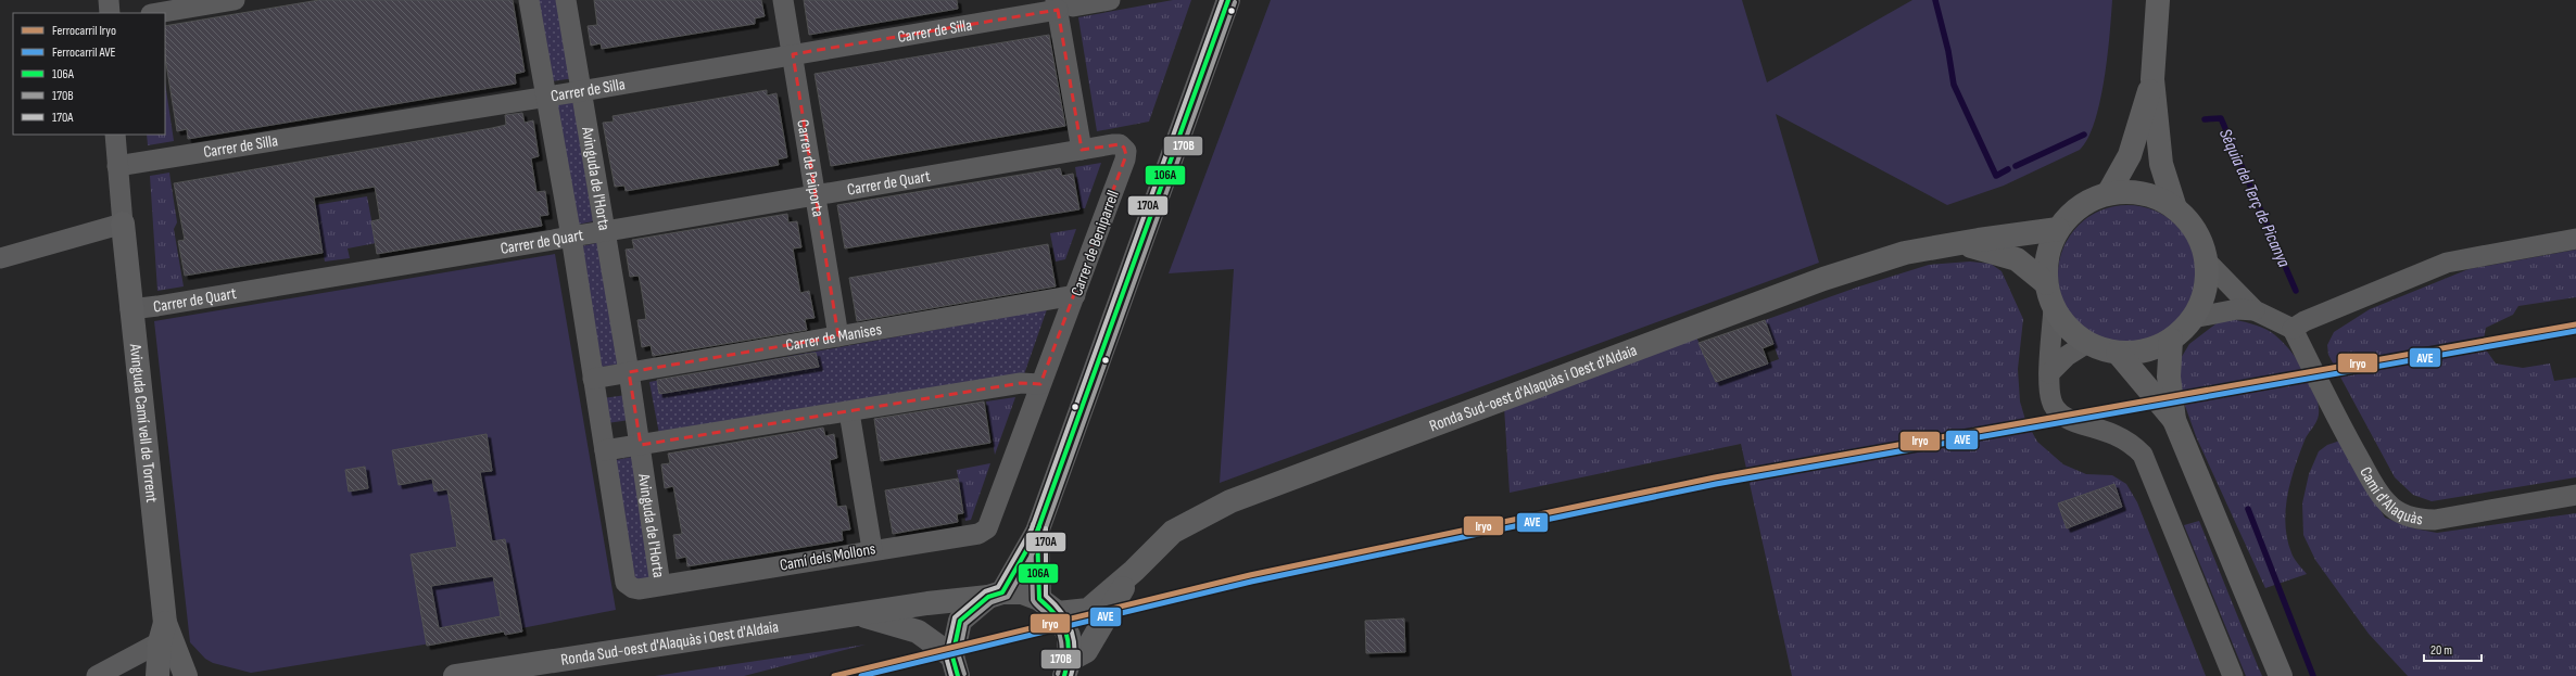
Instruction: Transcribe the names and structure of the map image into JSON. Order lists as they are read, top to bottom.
{
  "streets": {
    "main road": ["Ronda Sud-oest d'Alaquàs i Oest d'Aldaia", "Avinguda Camí vell de Torrent"],
    "street": [
      "Carrer de Silla",
      "Carrer de Paiporta",
      "Avinguda de l'Horta",
      "Carrer de Quart",
      "Carrer de Beniparrell",
      "Carrer de Manises",
      "Camí d'Alaquàs",
      "Camí dels Mollons"
    ]
  },
  "crossings": [
    ["Carrer de Silla", "Carrer de Paiporta"],
    ["Carrer de Silla", "Avinguda de l'Horta"],
    ["Carrer de Paiporta", "Carrer de Quart"],
    ["Carrer de Paiporta", "Carrer de Manises"],
    ["Avinguda de l'Horta", "Carrer de Quart"],
    ["Avinguda de l'Horta", "Carrer de Manises"],
    ["Avinguda de l'Horta", "Camí dels Mollons"],
    ["Carrer de Quart", "Carrer de Beniparrell"],
    ["Carrer de Quart", "Avinguda Camí vell de Torrent"],
    ["Carrer de Beniparrell", "Carrer de Manises"],
    ["Carrer de Beniparrell", "Camí dels Mollons"]
  ],
  "water": ["Séquia del Terç de Picanya"],
  "lines": [
    "transit line 106A",
    "transit line 170A",
    "transit line 170B",
    "rail line Iryo",
    "rail line AVE"
  ],
  "legend": [
    "Ferrocarril Iryo",
    "Ferrocarril AVE",
    "106A",
    "170B",
    "170A"
  ],
  "scale_bar": "20 m"
}
